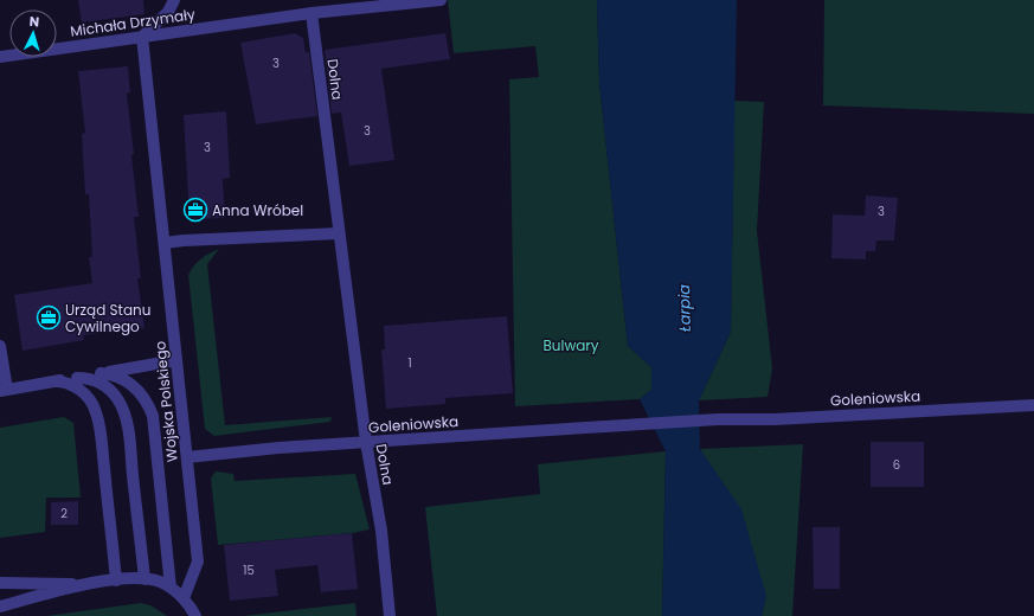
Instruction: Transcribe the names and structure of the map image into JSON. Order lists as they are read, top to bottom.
{
  "streets": {
    "street": [
      "Michała Drzymały",
      "Dolna",
      "Goleniowska",
      "Wojska Polskiego"
    ]
  },
  "crossings": [
    ["Michała Drzymały", "Dolna"],
    ["Michała Drzymały", "Wojska Polskiego"],
    ["Dolna", "Goleniowska"],
    ["Goleniowska", "Wojska Polskiego"]
  ],
  "water": ["Łarpia"],
  "parks": ["Bulwary"],
  "places": {
    "office": ["Anna Wróbel", "Urząd Stanu Cywilnego"]
  },
  "house_numbers": [
    "3",
    "3",
    "3",
    "3",
    "1",
    "6",
    "2",
    "15"
  ],
  "north": "top"
}
